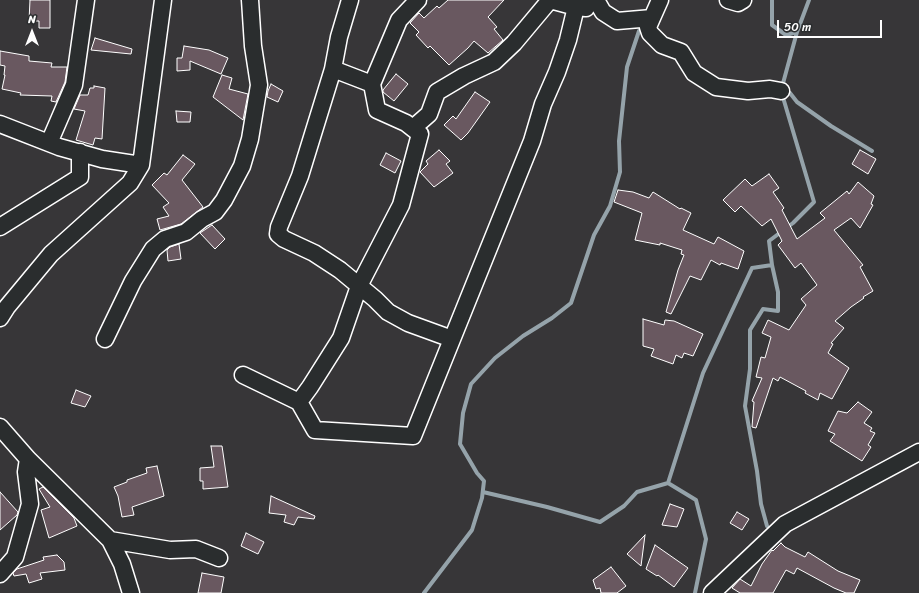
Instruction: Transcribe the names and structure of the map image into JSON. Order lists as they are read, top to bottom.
{
  "scale_bar": "50 m",
  "north": "top"
}
